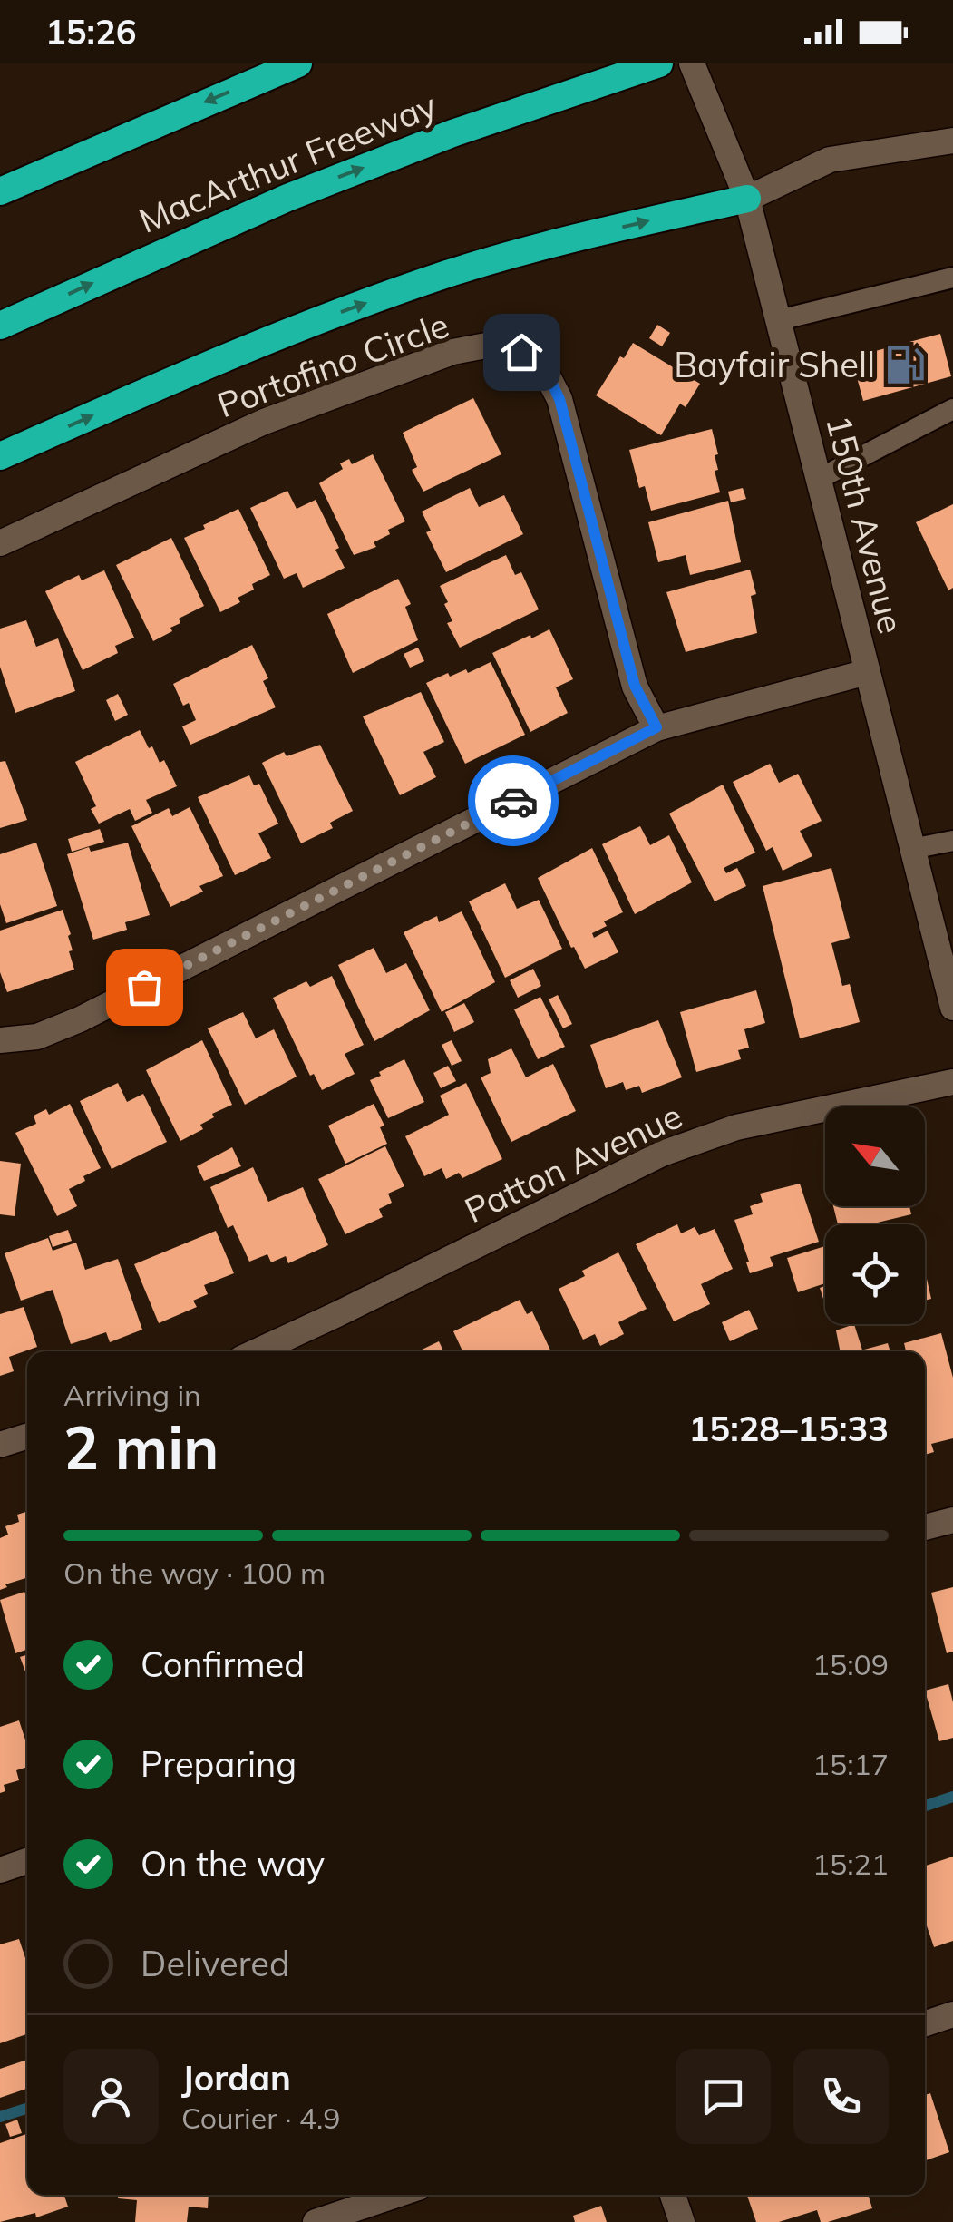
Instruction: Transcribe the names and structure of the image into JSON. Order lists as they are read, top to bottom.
{
  "streets": {
    "highway": ["MacArthur Freeway"],
    "street": ["Portofino Circle", "150th Avenue", "Patton Avenue"]
  },
  "places": {
    "fuel station": ["Bayfair Shell"]
  },
  "north": "top left",
  "page": {
    "status": "15:26",
    "heading": ["2 min", "Arriving in", "15:28–15:33"],
    "panel": ["Jordan", "Courier · 4.9"],
    "bar": "On the way · 100 m",
    "list": [
      ["Confirmed", "15:09"],
      ["Preparing", "15:17"],
      ["On the way", "15:21"],
      "Delivered"
    ]
  }
}
